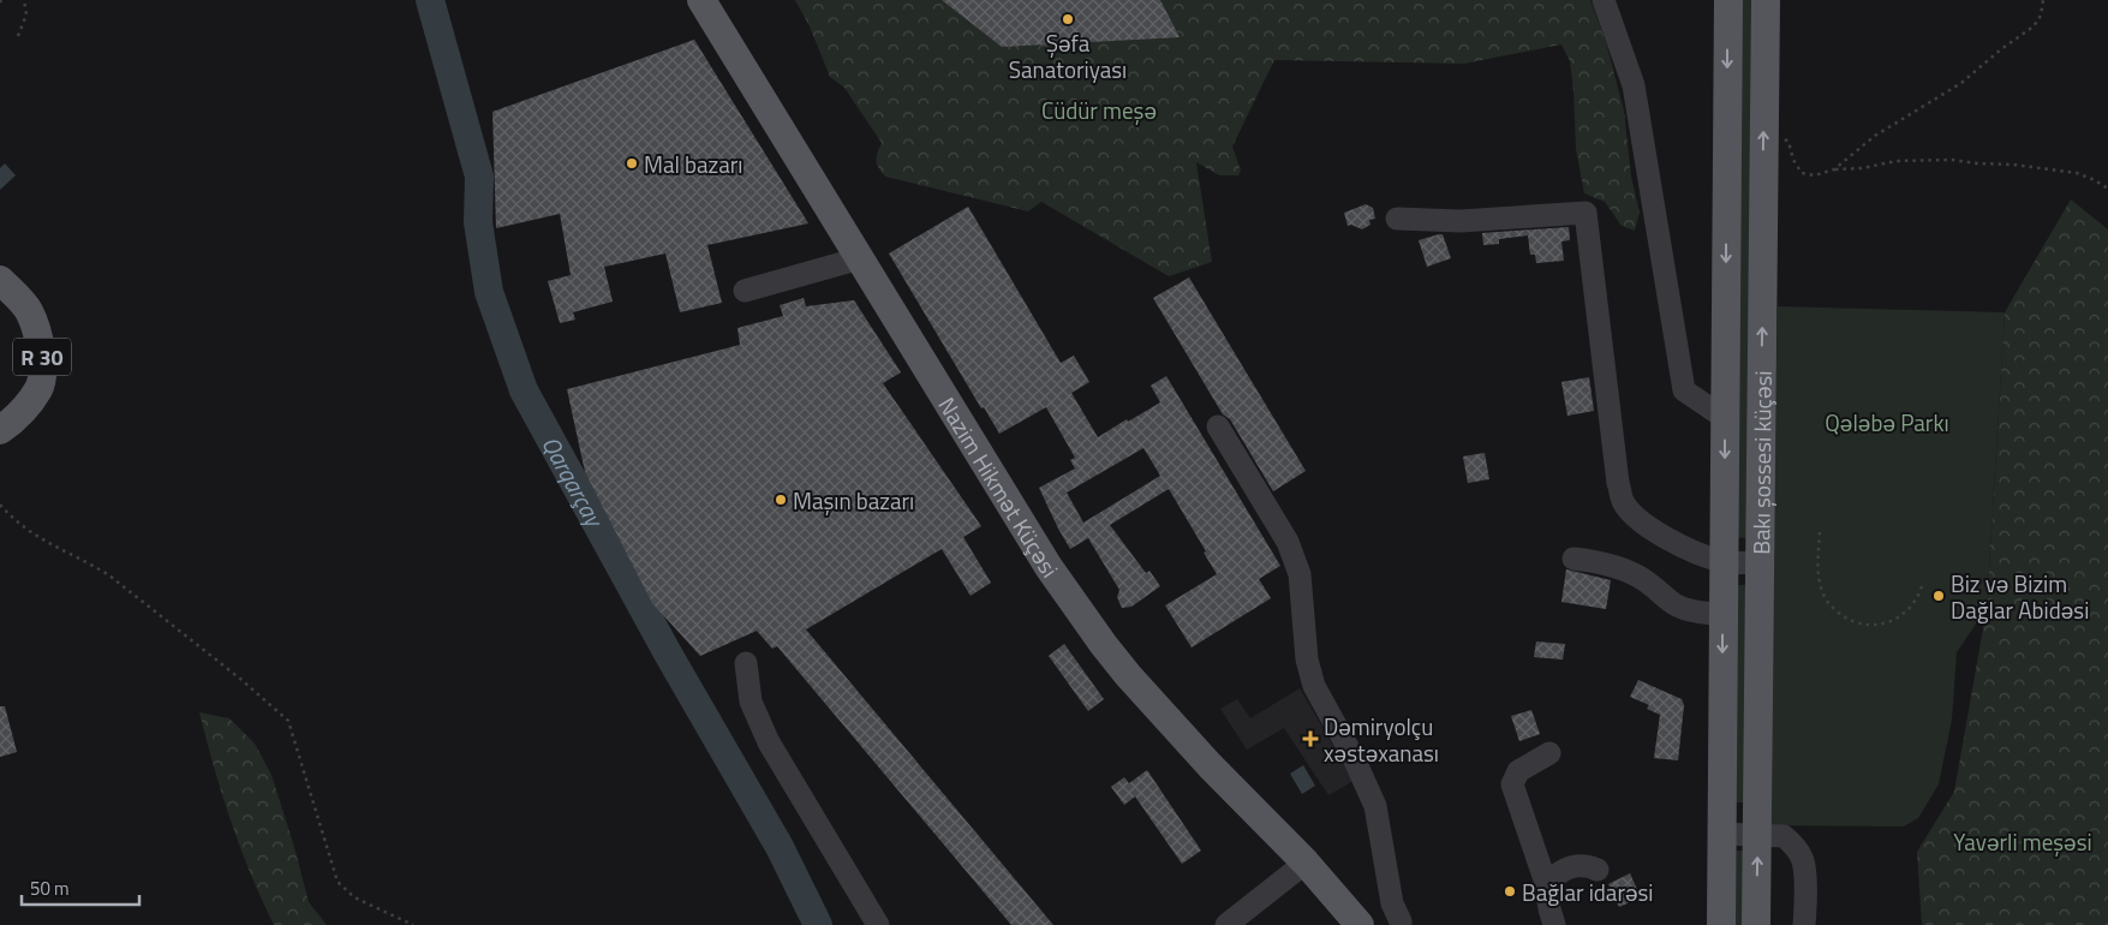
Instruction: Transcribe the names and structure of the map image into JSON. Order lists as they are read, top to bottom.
{
  "streets": {
    "main road": ["R 30", "Bakı şossesi küçəsi", "Nazim Hikmət Küçəsi"]
  },
  "water": ["Qarqarçay"],
  "parks": ["Cüdür meşə", "Qələbə Parkı", "Yavərli meşəsi"],
  "places": {
    "other": [
      "Şəfa Sanatoriyası",
      "Mal bazarı",
      "Maşın bazarı",
      "Biz və Bizim Dağlar Abidəsi",
      "Bağlar idarəsi"
    ],
    "health": ["Dəmiryolçu xəstəxanası"]
  },
  "scale_bar": "50 m"
}
